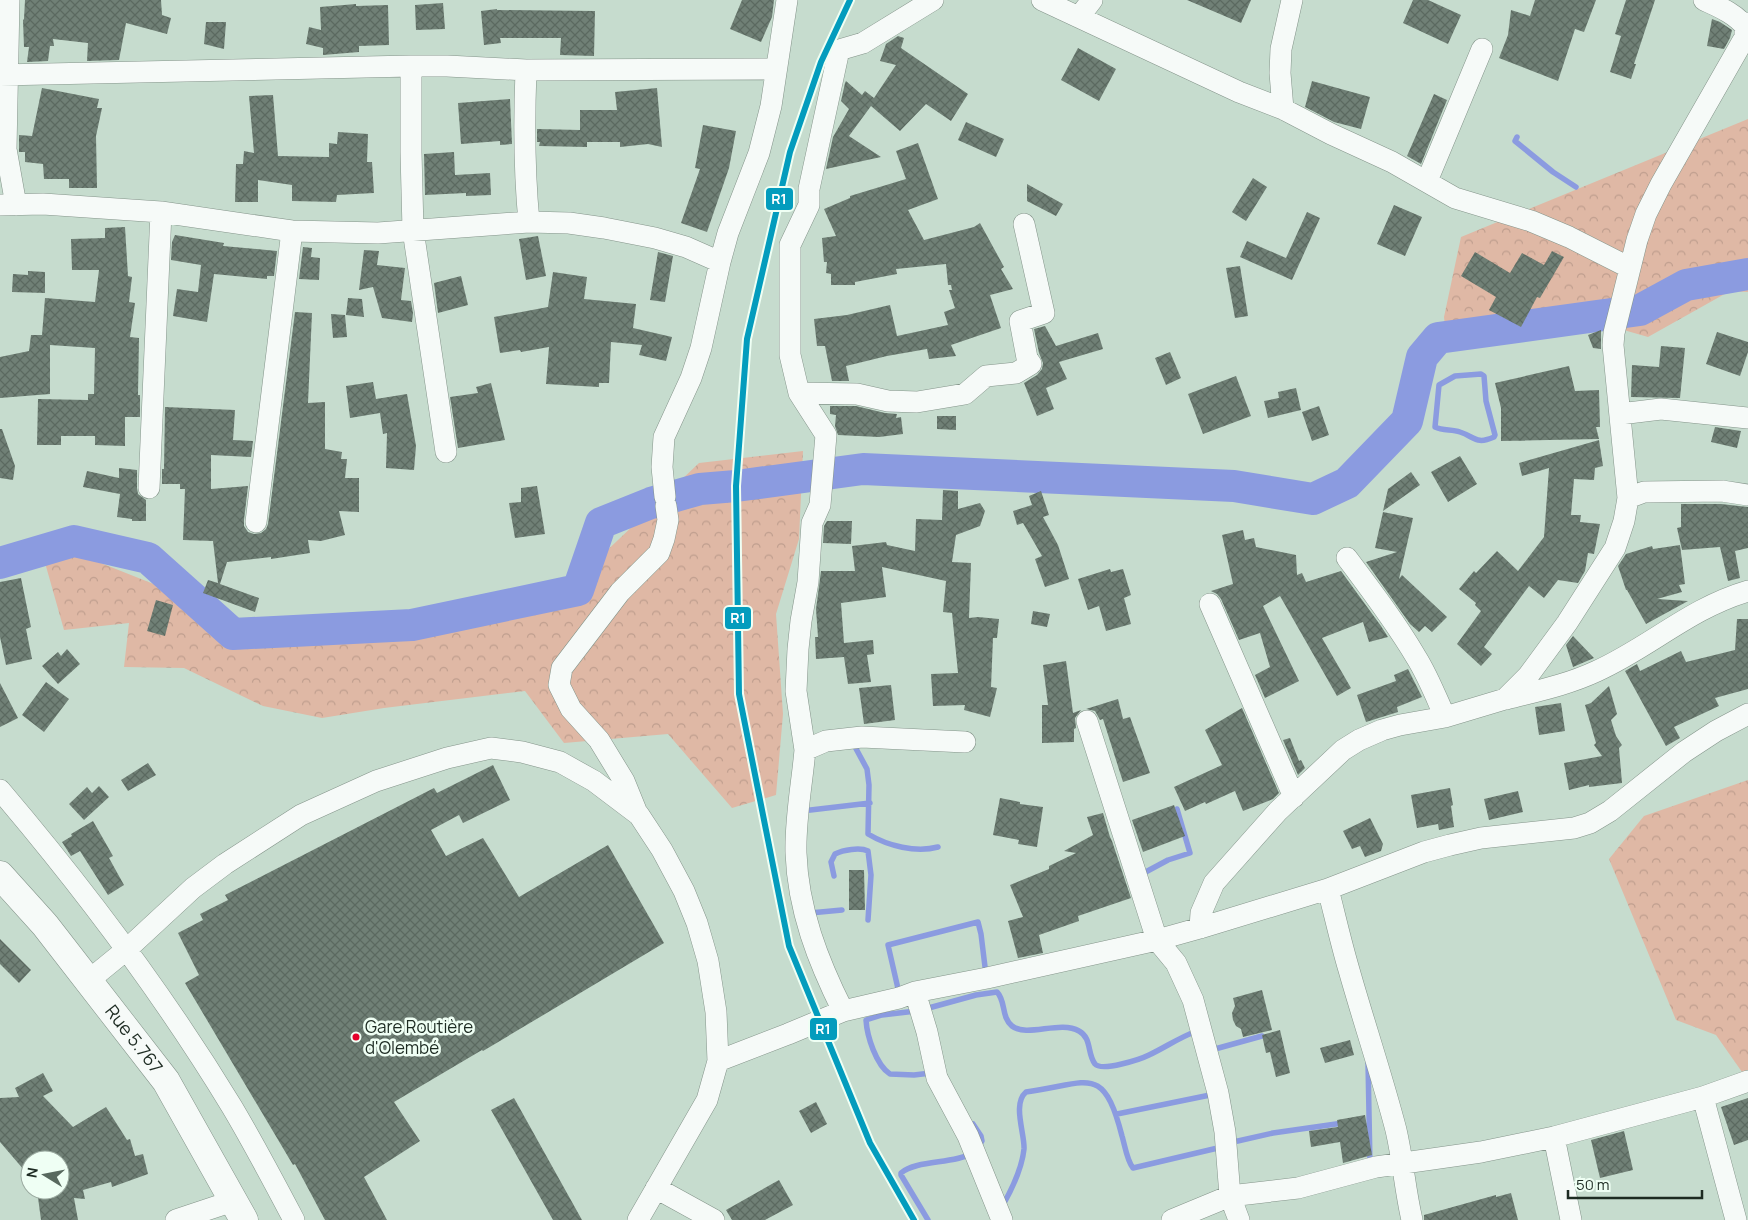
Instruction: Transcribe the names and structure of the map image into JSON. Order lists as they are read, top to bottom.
{
  "streets": {
    "highway": ["Rue 5.767"]
  },
  "places": ["Gare Routière d'Olembé"],
  "lines": ["transit line R1"],
  "scale_bar": "50 m",
  "north": "left"
}
